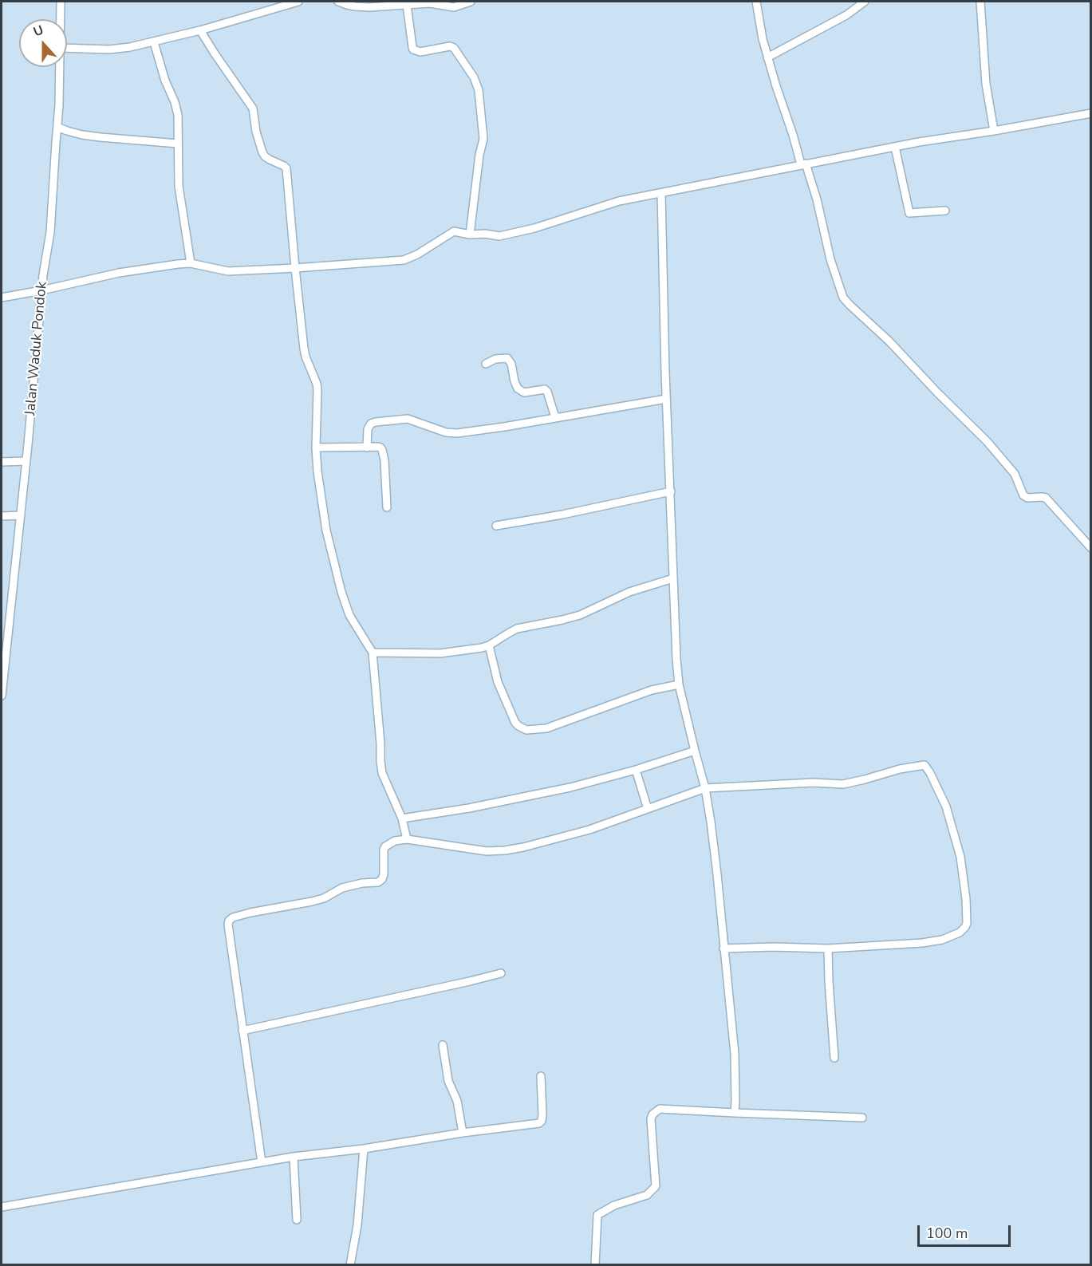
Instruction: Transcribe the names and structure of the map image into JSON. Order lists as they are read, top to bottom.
{
  "streets": {
    "street": ["Jalan Waduk Pondok"]
  },
  "scale_bar": "100 m",
  "north": "top"
}
